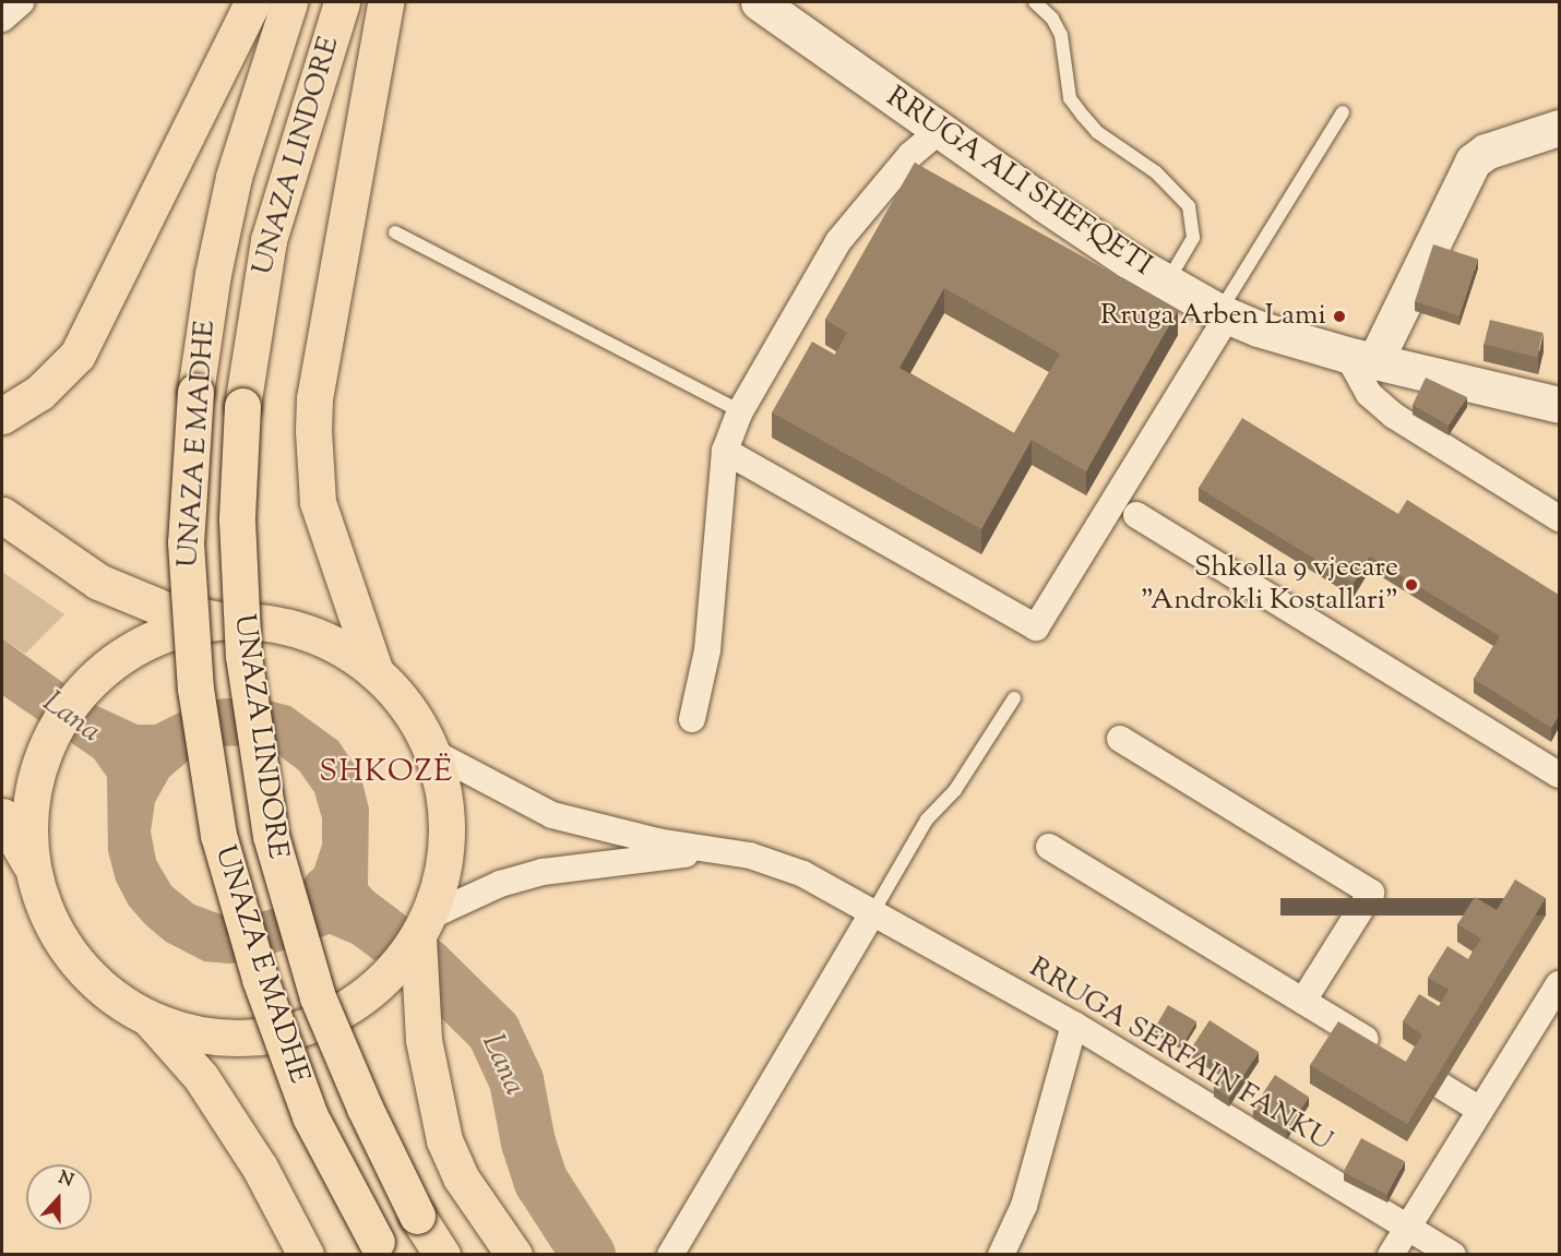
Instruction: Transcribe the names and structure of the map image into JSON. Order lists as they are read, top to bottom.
{
  "streets": {
    "main road": ["UNAZA LINDORE", "RRUGA ALI SHEFQETI", "UNAZA E MADHE"],
    "street": ["RRUGA SERFAIN FANKU"]
  },
  "districts": ["SHKOZË"],
  "water": ["Lana"],
  "places": ["Rruga Arben Lami", "Shkolla 9 vjecare \"Androkli Kostallari\""],
  "north": "top"
}
